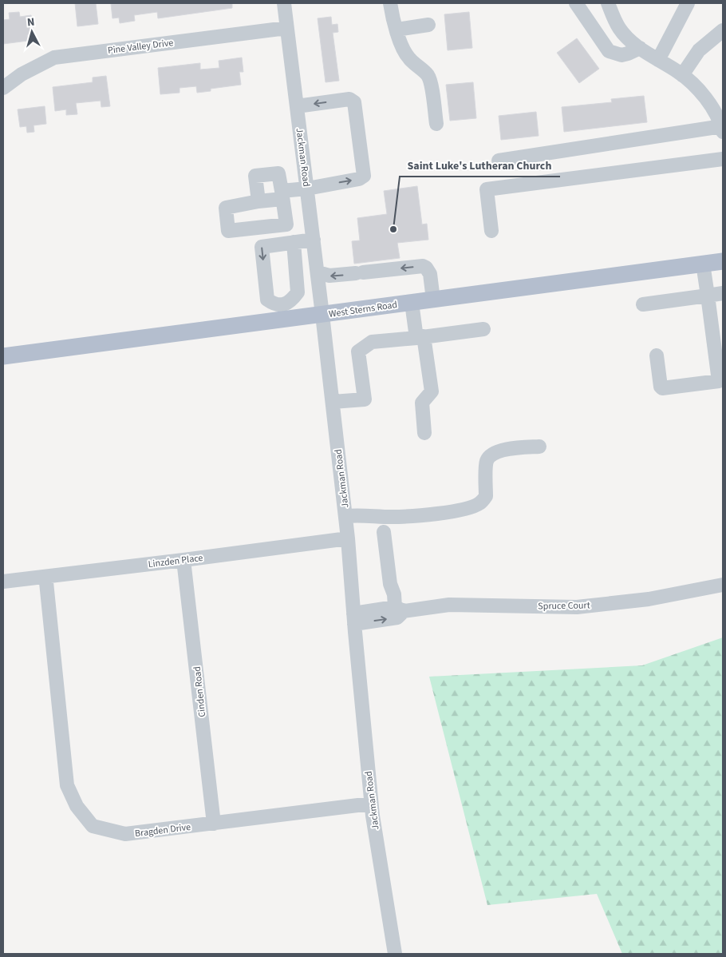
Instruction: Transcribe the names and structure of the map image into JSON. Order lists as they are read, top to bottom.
{
  "streets": {
    "main road": ["West Sterns Road"],
    "street": [
      "Pine Valley Drive",
      "Jackman Road",
      "Linzden Place",
      "Spruce Court",
      "Cinden Road",
      "Bragden Drive"
    ]
  },
  "crossings": [
    ["Pine Valley Drive", "Jackman Road"],
    ["Jackman Road", "West Sterns Road"],
    ["Jackman Road", "Linzden Place"],
    ["Jackman Road", "Spruce Court"],
    ["Jackman Road", "Bragden Drive"],
    ["Linzden Place", "Cinden Road"],
    ["Linzden Place", "Bragden Drive"],
    ["Cinden Road", "Bragden Drive"]
  ],
  "places": ["Saint Luke's Lutheran Church"],
  "north": "top"
}
